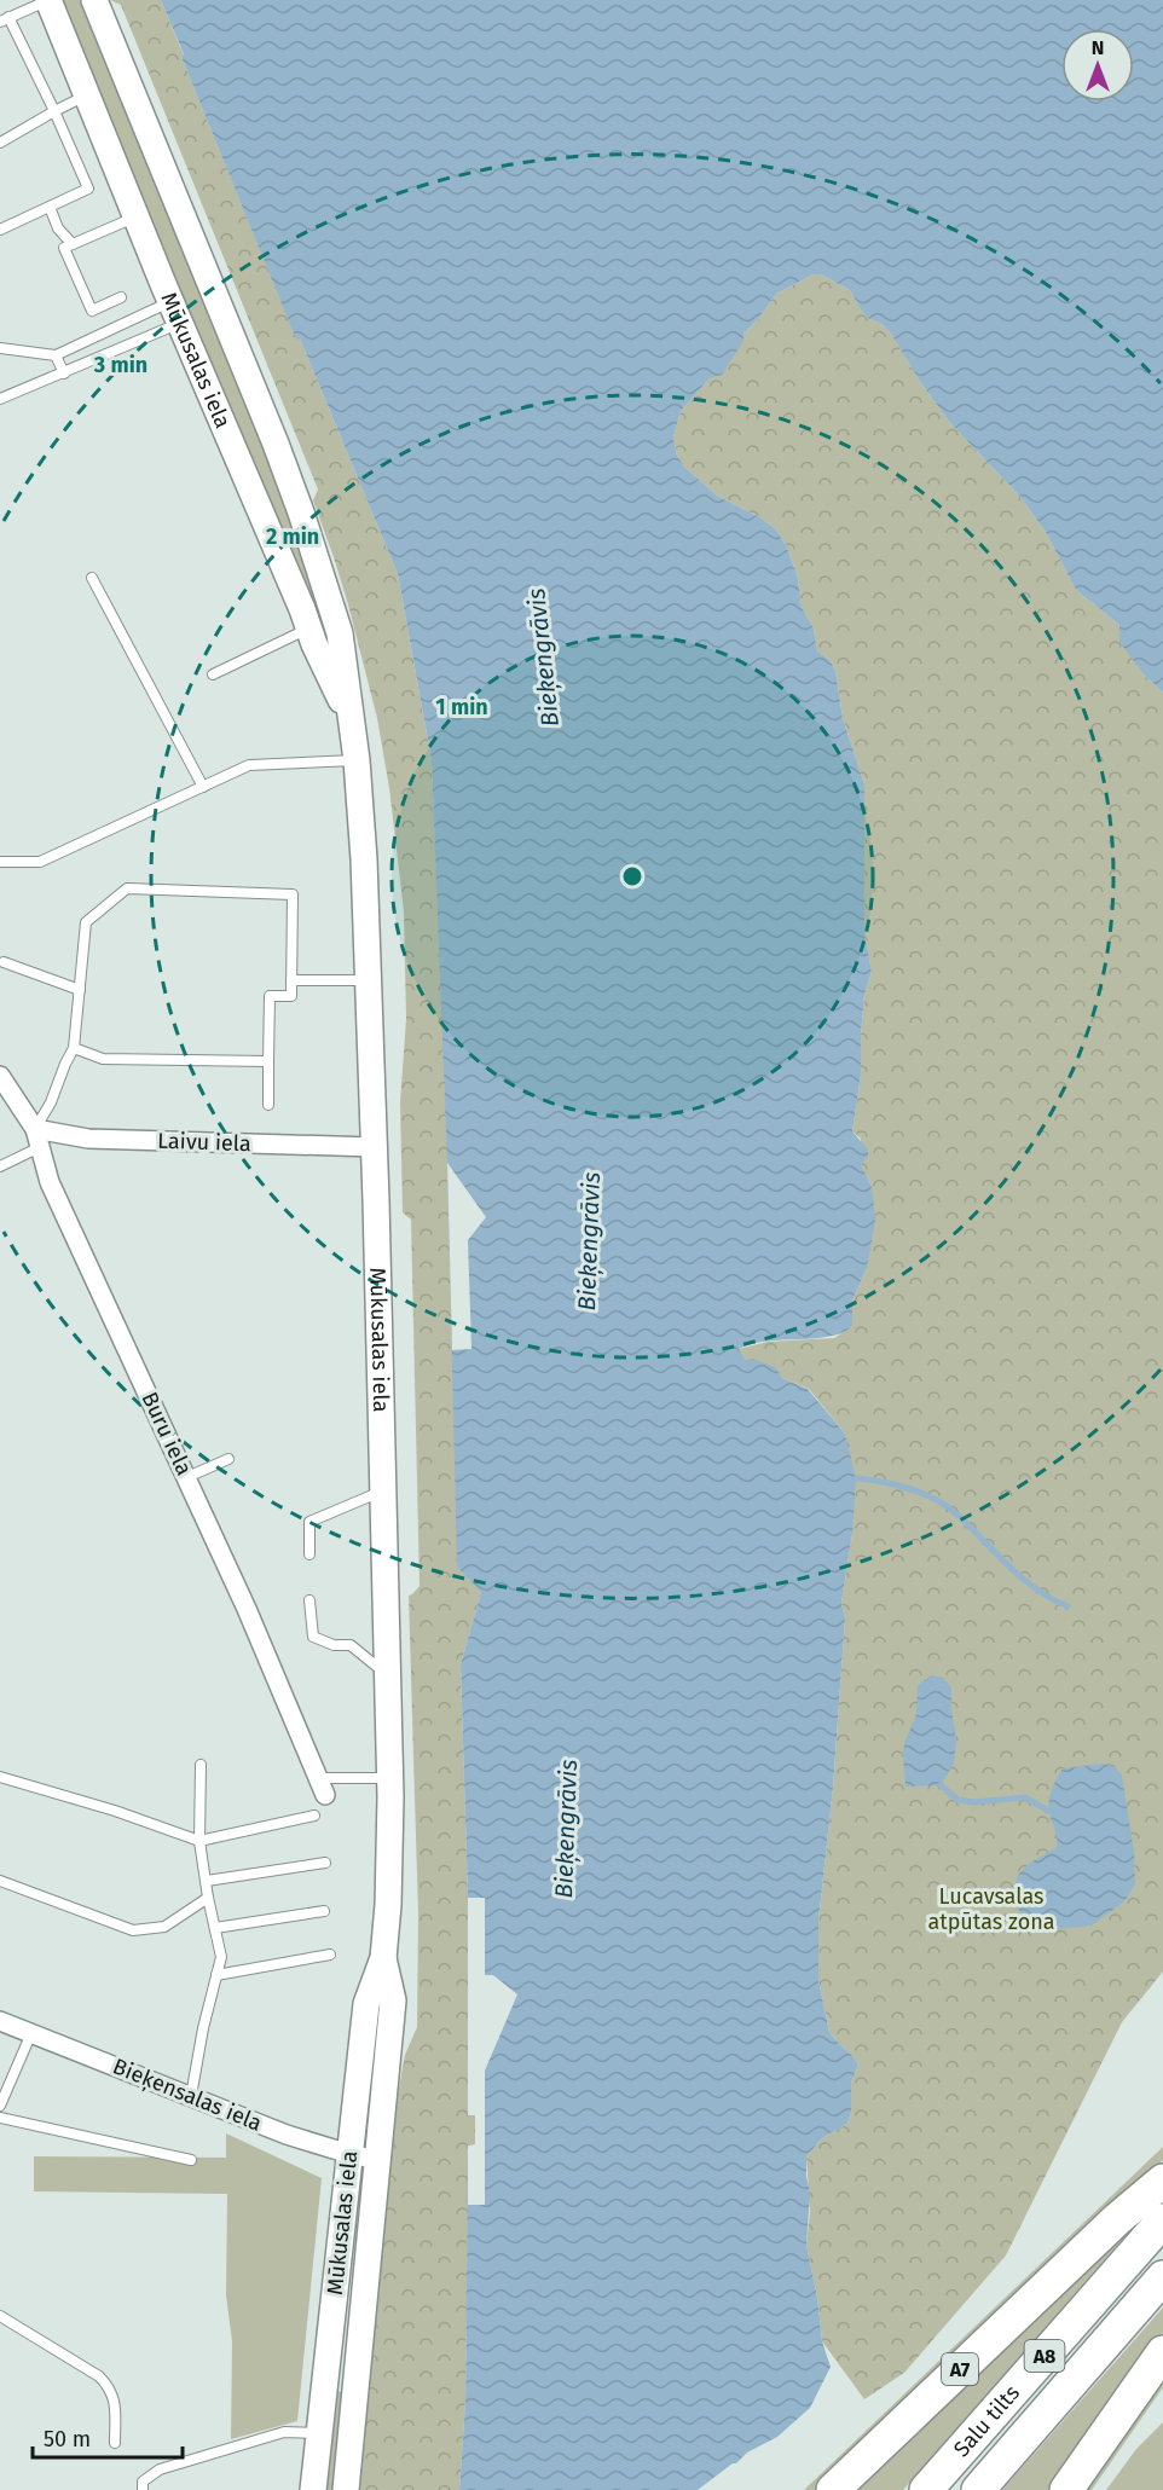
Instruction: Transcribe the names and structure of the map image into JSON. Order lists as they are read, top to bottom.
{
  "streets": {
    "highway": ["A8", "A7", "Salu tilts"],
    "main road": ["Mūkusalas iela"],
    "street": ["Laivu iela", "Buru iela", "Bieķensalas iela"]
  },
  "crossings": [
    ["Mūkusalas iela", "Laivu iela"],
    ["Mūkusalas iela", "Bieķensalas iela"],
    ["Laivu iela", "Buru iela"]
  ],
  "water": ["Bieķengrāvis"],
  "parks": ["Lucavsalas atpūtas zona"],
  "scale_bar": "50 m",
  "north": "top",
  "rings": ["3 min", "2 min", "1 min"]
}
